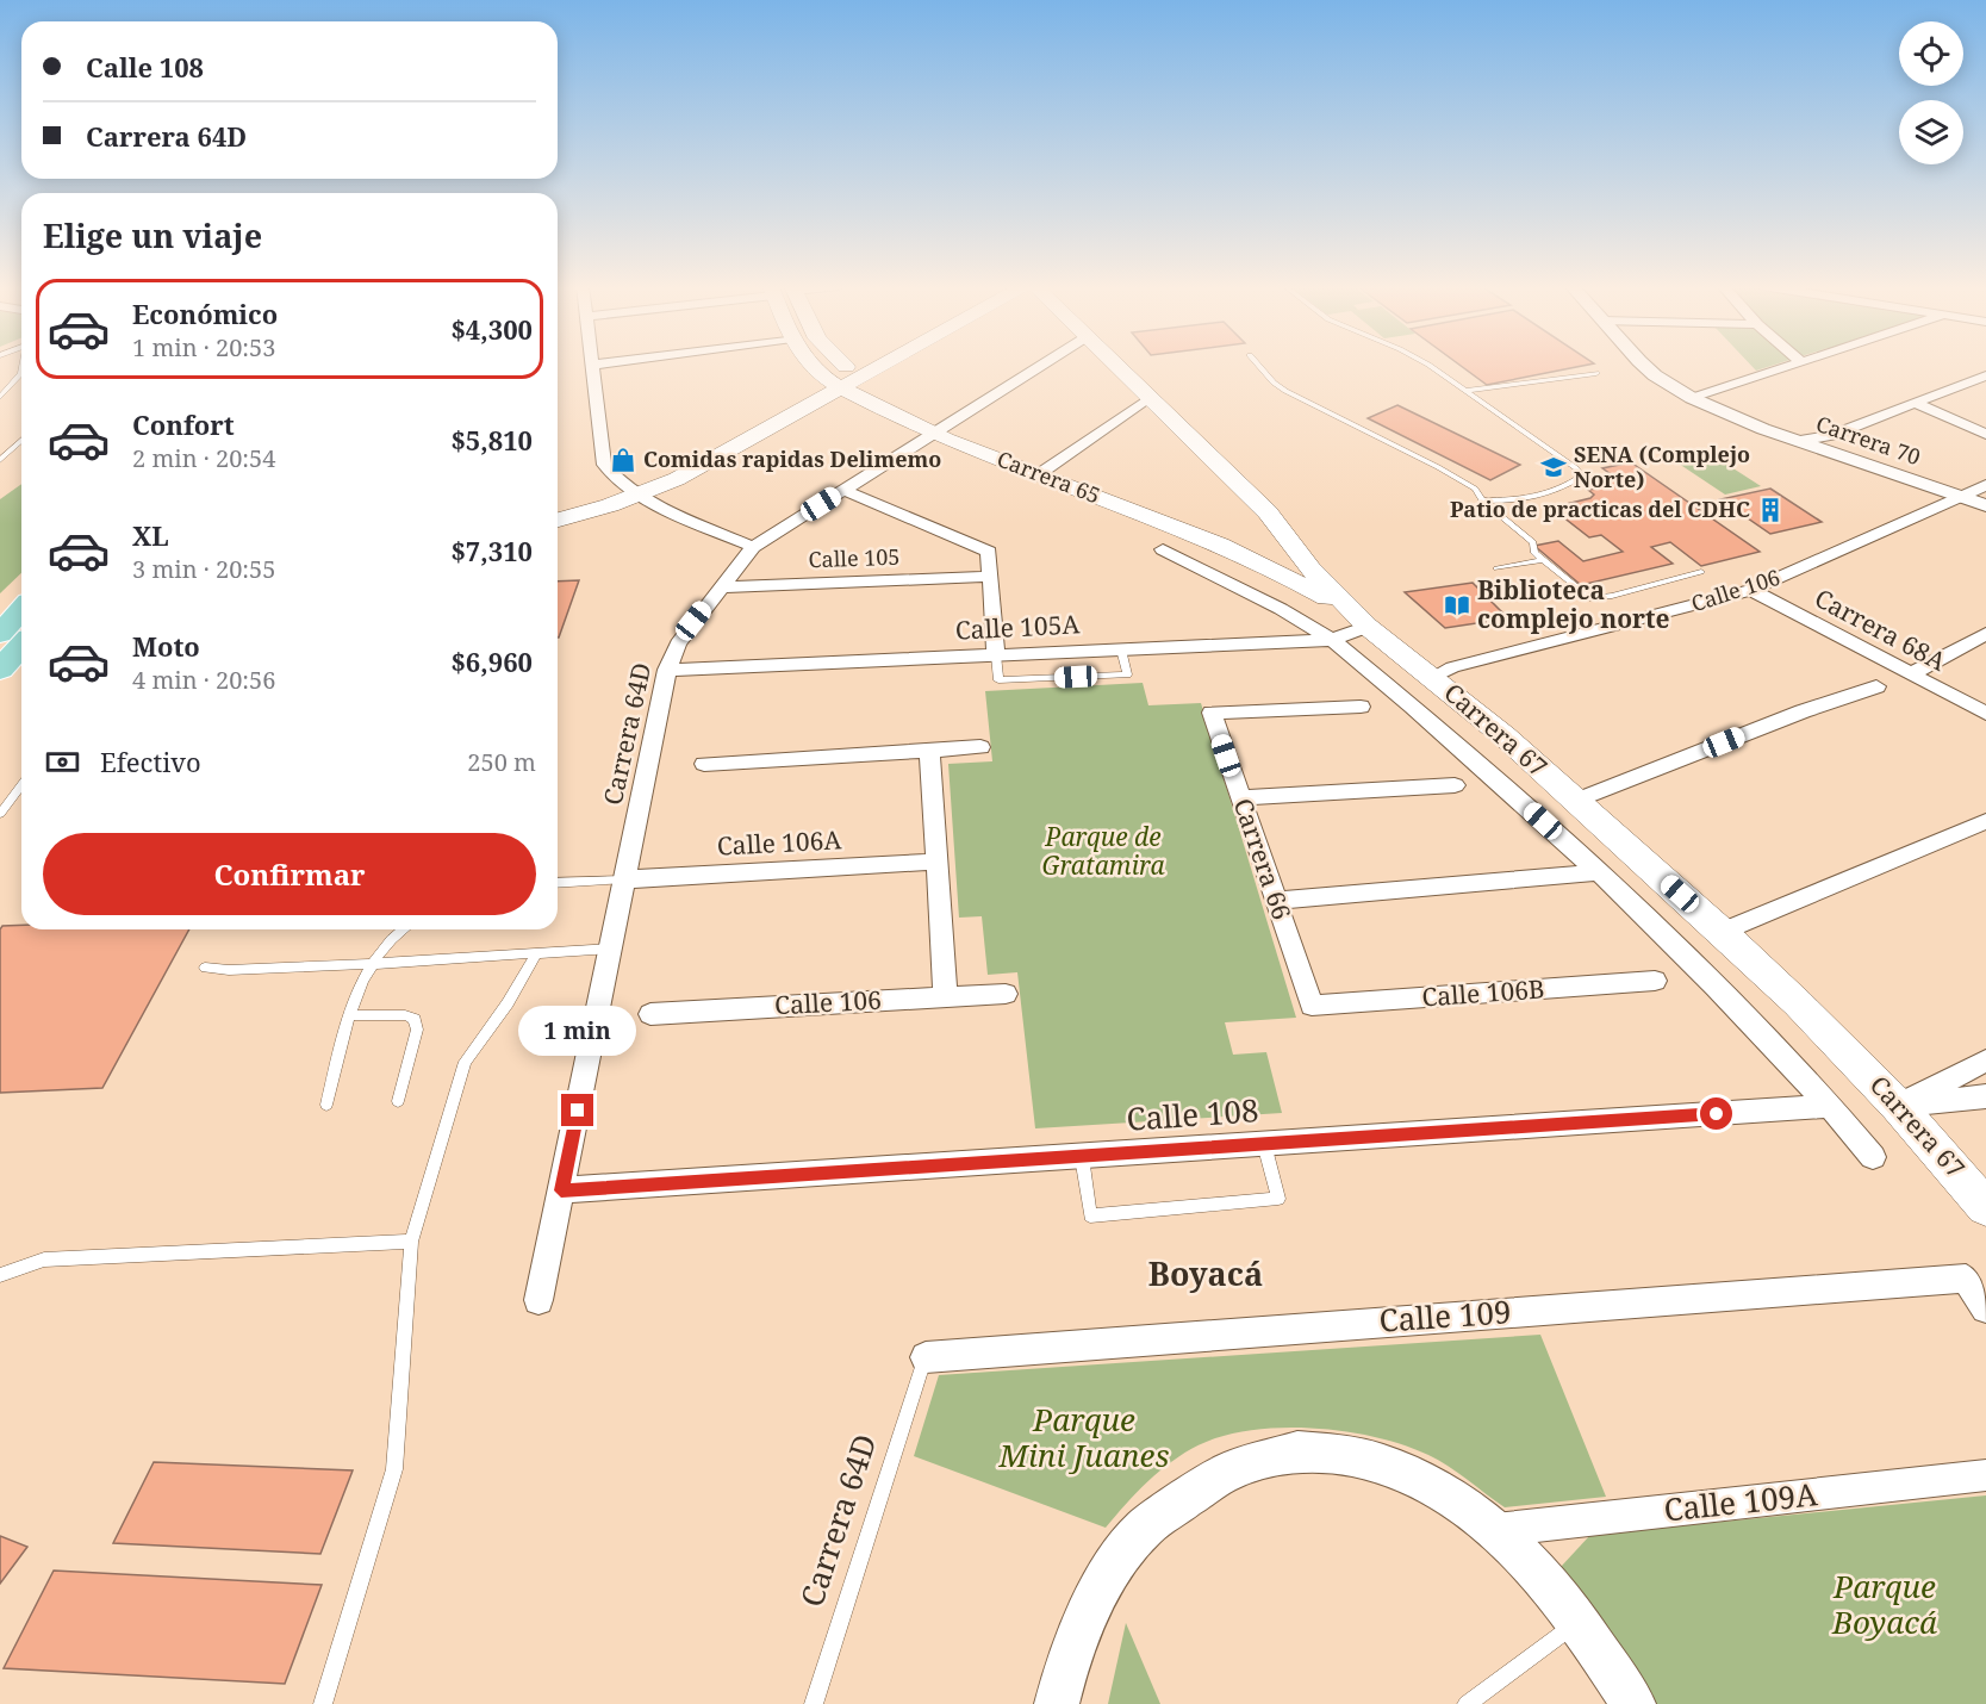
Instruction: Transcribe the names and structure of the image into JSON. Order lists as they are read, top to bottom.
{
  "streets": {
    "main road": ["Carrera 65", "Carrera 67"],
    "street": [
      "Carrera 70",
      "Calle 105",
      "Calle 106",
      "Calle 105A",
      "Carrera 68A",
      "Carrera 64D",
      "Calle 106A",
      "Carrera 66",
      "Calle 106B",
      "Calle 108",
      "Calle 109",
      "Calle 109A"
    ]
  },
  "crossings": [
    ["Carrera 70", "Calle 106"],
    ["Carrera 65", "Calle 105A"],
    ["Carrera 65", "Carrera 67"],
    ["Carrera 65", "Carrera 64D"],
    ["Calle 105", "Carrera 64D"],
    ["Calle 106", "Carrera 68A"],
    ["Calle 106", "Carrera 67"],
    ["Calle 105A", "Carrera 67"],
    ["Calle 105A", "Carrera 64D"],
    ["Carrera 67", "Calle 108"],
    ["Carrera 64D", "Calle 106A"],
    ["Carrera 64D", "Calle 108"],
    ["Carrera 64D", "Calle 109"],
    ["Carrera 66", "Calle 106B"]
  ],
  "districts": ["Boyacá"],
  "parks": ["Parque de Gratamira", "Parque Mini Juanes", "Parque Boyacá"],
  "places": {
    "shop": ["Comidas rapidas Delimemo"],
    "school or university": ["SENA (Complejo Norte)"],
    "building": ["Patio de practicas del CDHC"],
    "library": ["Biblioteca complejo norte"]
  },
  "page": {
    "banner": ["Calle 108", "Carrera 64D"],
    "heading": "Elige un viaje",
    "list": [
      {
        "name": "Económico",
        "note": "1 min · 20:53",
        "value": "$4,300"
      },
      {
        "name": "Confort",
        "note": "2 min · 20:54",
        "value": "$5,810"
      },
      {
        "name": "XL",
        "note": "3 min · 20:55",
        "value": "$7,310"
      },
      {
        "name": "Moto",
        "note": "4 min · 20:56",
        "value": "$6,960"
      }
    ],
    "pay": ["Efectivo", "250 m"],
    "buttons": "Confirmar",
    "bubble": "1 min"
  }
}
